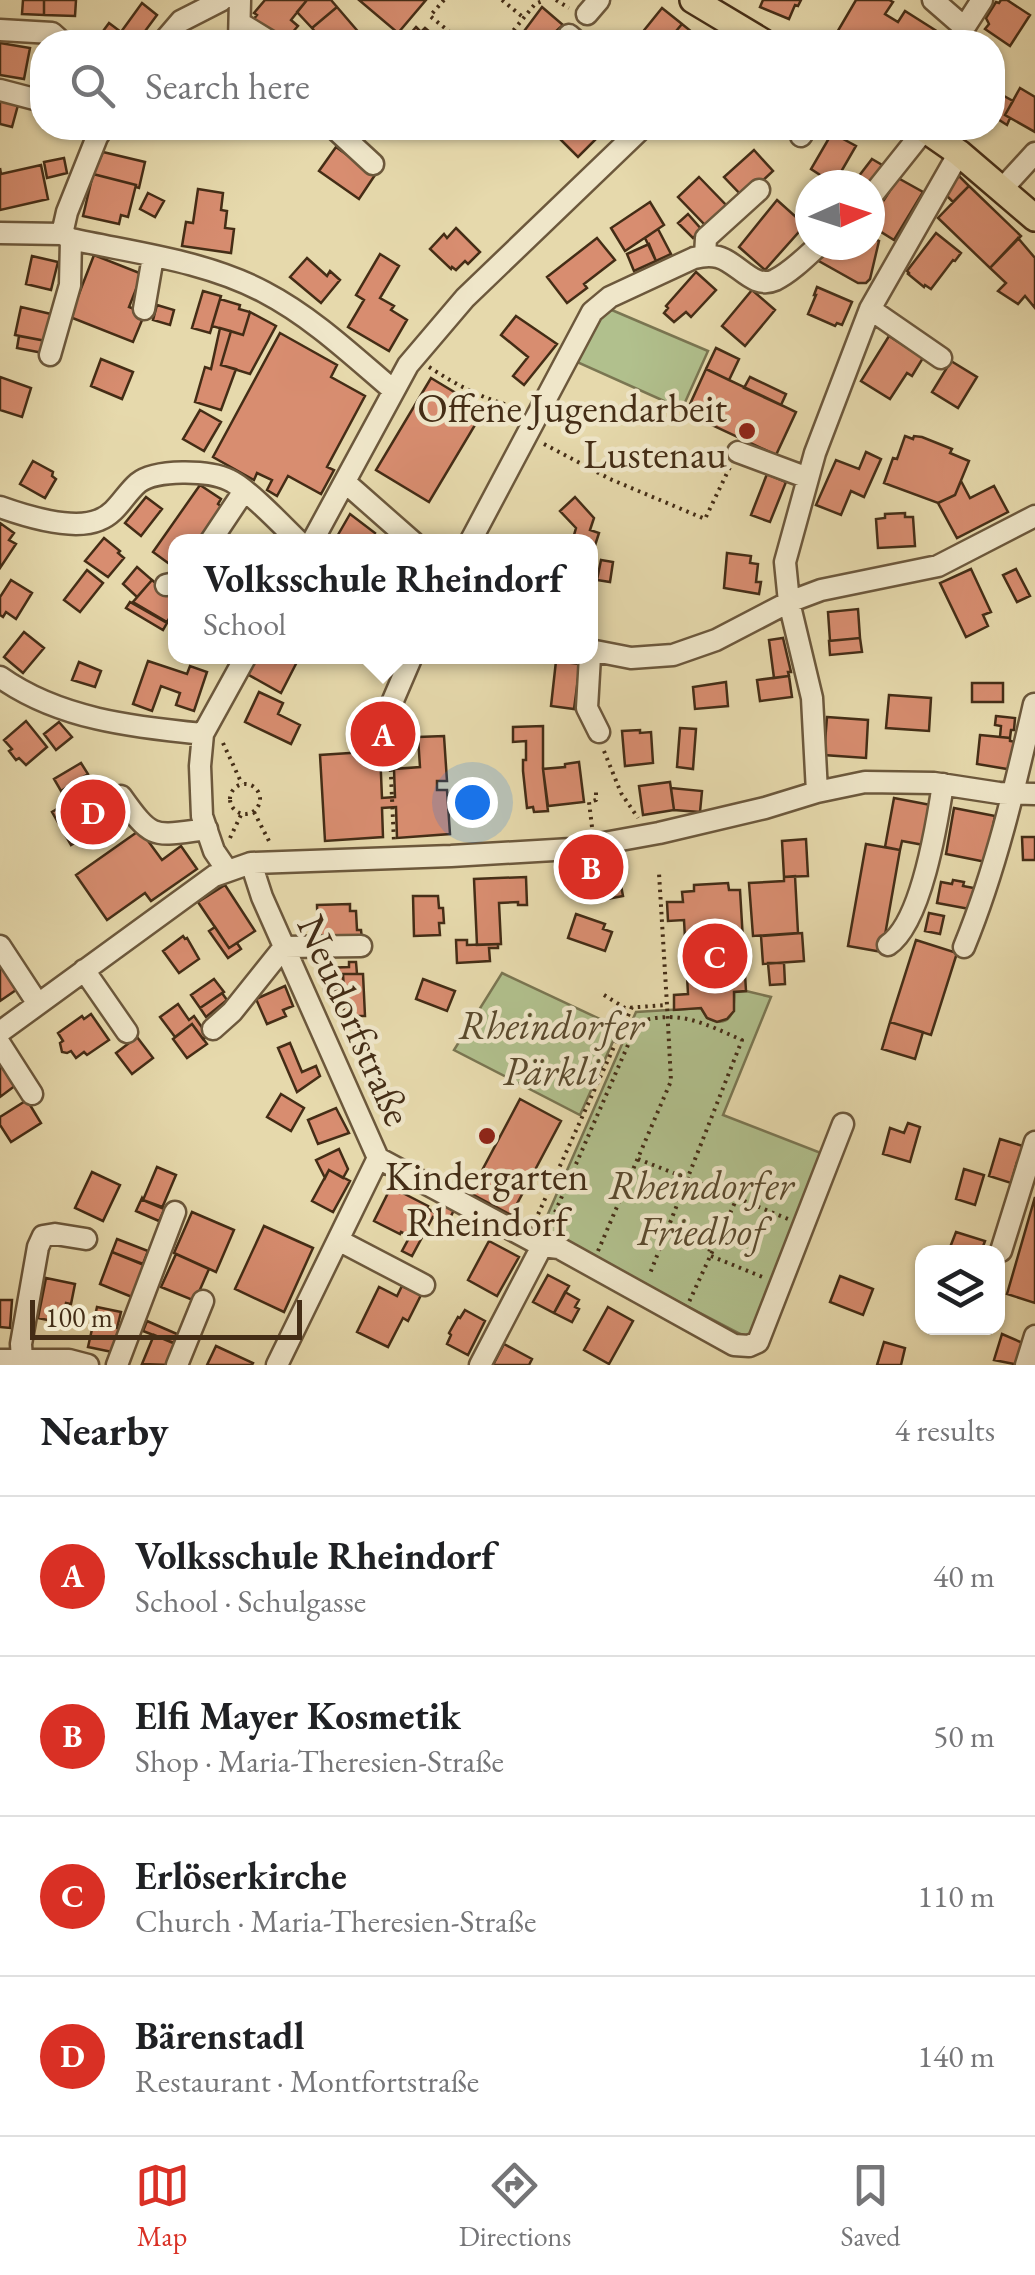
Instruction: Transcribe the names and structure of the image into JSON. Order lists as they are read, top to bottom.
{
  "streets": {
    "street": ["Neudorfstraße"]
  },
  "parks": ["Rheindorfer Pärkli", "Rheindorfer Friedhof"],
  "places": ["Offene Jugendarbeit Lustenau", "Kindergarten Rheindorf"],
  "scale_bar": "100 m",
  "north": "right",
  "page": {
    "search": "Search here",
    "popup": ["Volksschule Rheindorf", "School"],
    "pins": [
      "A",
      "D",
      "B",
      "C"
    ],
    "scale": "100 m",
    "heading": ["Nearby", "4 results"],
    "list": [
      {
        "mark": "A",
        "name": "Volksschule Rheindorf",
        "note": "School · Schulgasse",
        "value": "40 m"
      },
      {
        "mark": "B",
        "name": "Elfi Mayer Kosmetik",
        "note": "Shop · Maria-Theresien-Straße",
        "value": "50 m"
      },
      {
        "mark": "C",
        "name": "Erlöserkirche",
        "note": "Church · Maria-Theresien-Straße",
        "value": "110 m"
      },
      {
        "mark": "D",
        "name": "Bärenstadl",
        "note": "Restaurant · Montfortstraße",
        "value": "140 m"
      }
    ],
    "nav": ["Map", "Directions", "Saved"]
  }
}
